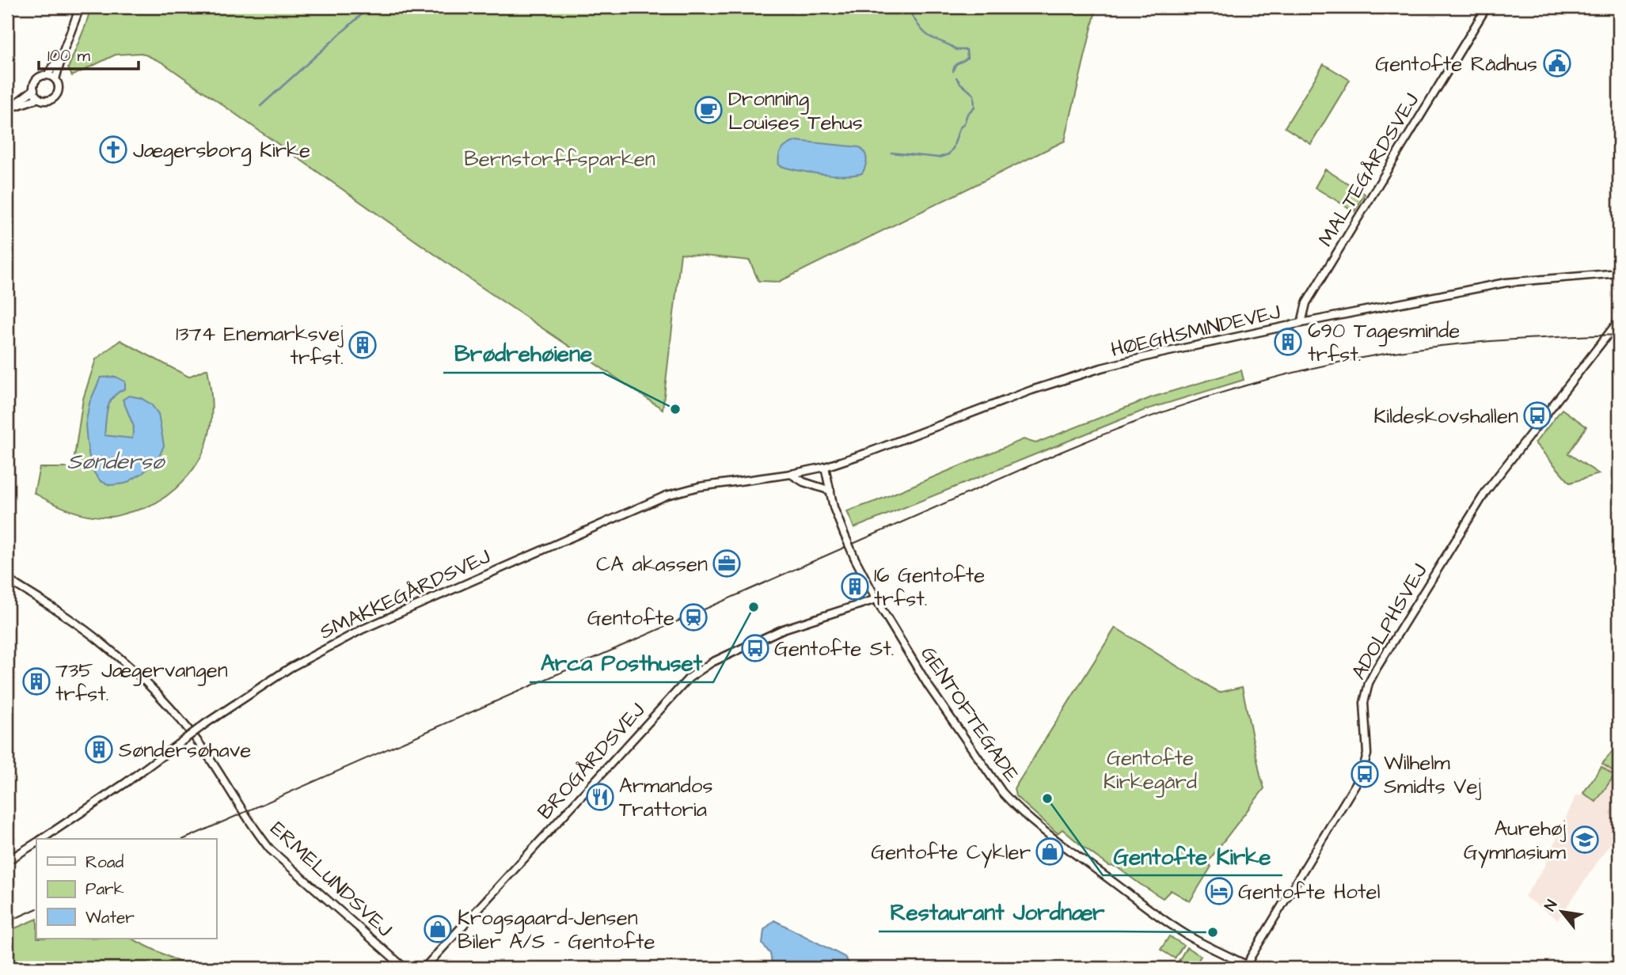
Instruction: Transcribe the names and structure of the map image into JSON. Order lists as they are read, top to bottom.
{
  "streets": {
    "street": [
      "MALTEGÅRDSVEJ",
      "HØEGHSMINDEVEJ",
      "SMAKKEGÅRDSVEJ",
      "ADOLPHSVEJ",
      "GENTOFTEGADE",
      "BROGÅRDSVEJ",
      "ERMELUNDSVEJ"
    ]
  },
  "crossings": [
    ["MALTEGÅRDSVEJ", "HØEGHSMINDEVEJ"],
    ["HØEGHSMINDEVEJ", "SMAKKEGÅRDSVEJ"],
    ["HØEGHSMINDEVEJ", "GENTOFTEGADE"],
    ["SMAKKEGÅRDSVEJ", "GENTOFTEGADE"],
    ["ADOLPHSVEJ", "GENTOFTEGADE"],
    ["GENTOFTEGADE", "BROGÅRDSVEJ"]
  ],
  "water": ["Søndersø"],
  "parks": ["Bernstorffsparken", "Gentofte Kirkegård"],
  "places": {
    "public building": ["Gentofte Rådhus"],
    "cafe": ["Dronning Louises Tehus"],
    "church": ["Jægersborg Kirke"],
    "building": [
      "690 Tagesminde trfst.",
      "1374 Enemarksvej trfst.",
      "16 Gentofte trfst.",
      "735 Jægervangen trfst.",
      "Søndersøhave"
    ],
    "other": [
      "Brødrehøiene",
      "Arca Posthuset",
      "Gentofte Kirke",
      "Restaurant Jordnær"
    ],
    "bus stop": ["Kildeskovshallen", "Gentofte St.", "Wilhelm Smidts Vej"],
    "office": ["CA akassen"],
    "station": ["Gentofte"],
    "restaurant": ["Armandos Trattoria"],
    "school or university": ["Aurehøj Gymnasium"],
    "shop": ["Gentofte Cykler", "Krogsgaard-Jensen Biler A/S - Gentofte"],
    "hotel": ["Gentofte Hotel"]
  },
  "legend": ["Road", "Park", "Water"],
  "scale_bar": "100 m",
  "north": "top left"
}
